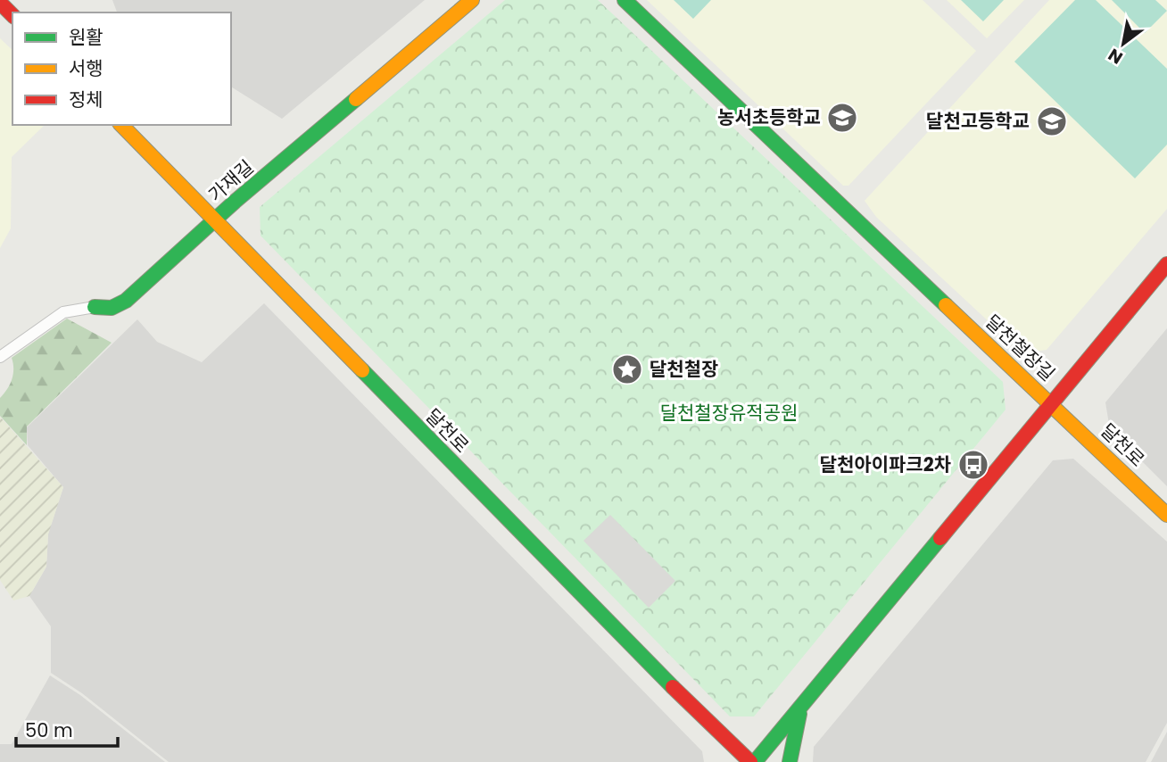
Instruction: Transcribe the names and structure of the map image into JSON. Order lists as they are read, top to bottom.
{
  "streets": {
    "street": ["가재길", "달천철장길", "달천로"]
  },
  "crossings": [
    ["가재길", "달천로"],
    ["달천철장길", "달천로"]
  ],
  "parks": ["달천철장유적공원"],
  "places": {
    "school or university": ["농서초등학교", "달천고등학교"],
    "place": ["달천철장"],
    "bus stop": ["달천아이파크2차"]
  },
  "legend": ["원활", "서행", "정체"],
  "scale_bar": "50 m",
  "north": "bottom left"
}
